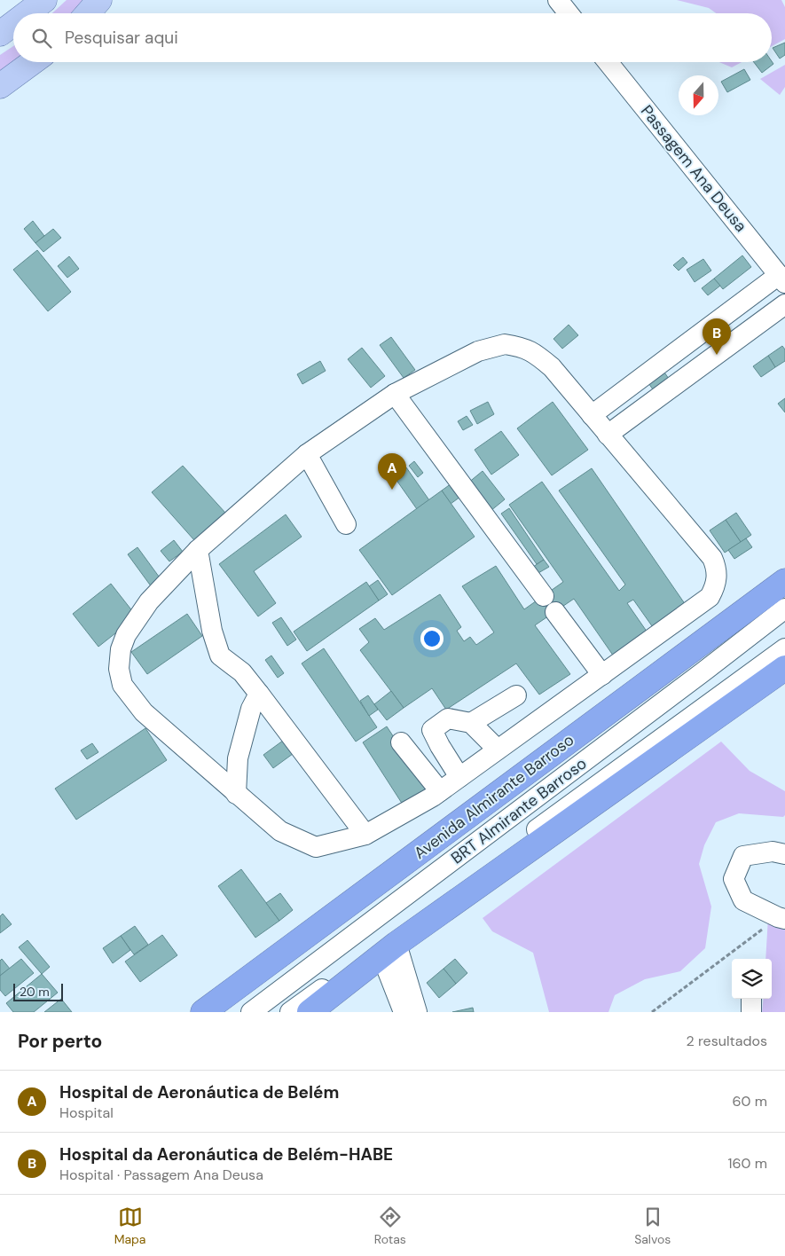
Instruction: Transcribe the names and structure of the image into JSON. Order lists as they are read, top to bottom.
{
  "streets": {
    "highway": ["Avenida Almirante Barroso"],
    "street": ["Passagem Ana Deusa", "BRT Almirante Barroso"]
  },
  "scale_bar": "20 m",
  "north": "bottom",
  "page": {
    "search": "Pesquisar aqui",
    "pins": ["B", "A"],
    "scale": "20 m",
    "heading": ["Por perto", "2 resultados"],
    "list": [
      {
        "mark": "A",
        "name": "Hospital de Aeronáutica de Belém",
        "note": "Hospital",
        "value": "60 m"
      },
      {
        "mark": "B",
        "name": "Hospital da Aeronáutica de Belém-HABE",
        "note": "Hospital · Passagem Ana Deusa",
        "value": "160 m"
      }
    ],
    "nav": ["Mapa", "Rotas", "Salvos"]
  }
}
